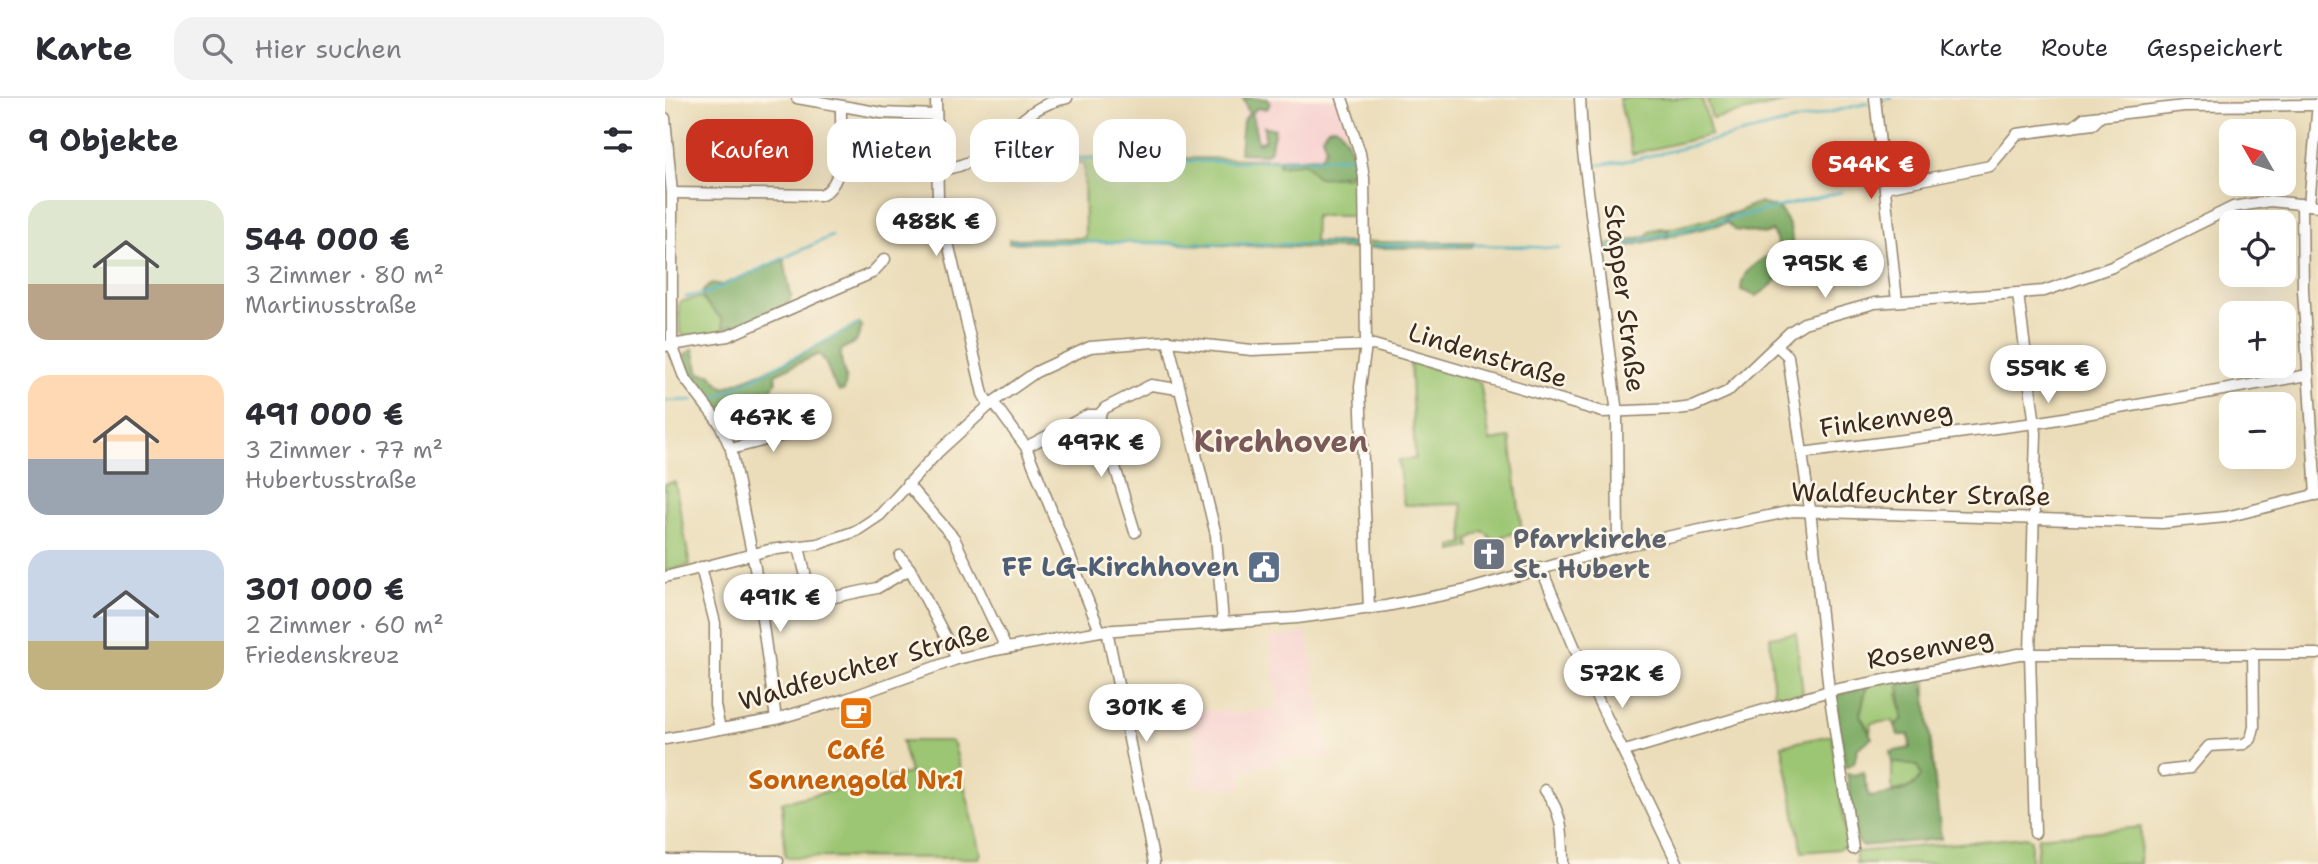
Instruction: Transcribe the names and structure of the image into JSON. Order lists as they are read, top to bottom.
{
  "streets": {
    "street": [
      "Stapper Straße",
      "Lindenstraße",
      "Finkenweg",
      "Waldfeuchter Straße",
      "Rosenweg"
    ]
  },
  "crossings": [
    ["Stapper Straße", "Lindenstraße"],
    ["Stapper Straße", "Waldfeuchter Straße"]
  ],
  "districts": ["Kirchhoven"],
  "places": {
    "church": ["Pfarrkirche St. Hubert"],
    "public building": ["FF LG-Kirchhoven"],
    "cafe": ["Café Sonnengold Nr.1"]
  },
  "north": "top left",
  "page": {
    "header": "Karte",
    "search": "Hier suchen",
    "nav": ["Karte", "Route", "Gespeichert"],
    "heading": "9 Objekte",
    "map_buttons": ["+", "−"],
    "chip": [
      "Kaufen",
      "Mieten",
      "Filter",
      "Neu"
    ],
    "price": [
      "544K €",
      "488K €",
      "795K €",
      "559K €",
      "467K €",
      "497K €",
      "491K €",
      "572K €",
      "301K €"
    ],
    "list": [
      {
        "name": "544 000 €",
        "note": "3 Zimmer · 80 m² · Martinusstraße"
      },
      {
        "name": "491 000 €",
        "note": "3 Zimmer · 77 m² · Hubertusstraße"
      },
      {
        "name": "301 000 €",
        "note": "2 Zimmer · 60 m² · Friedenskreuz"
      }
    ]
  }
}
